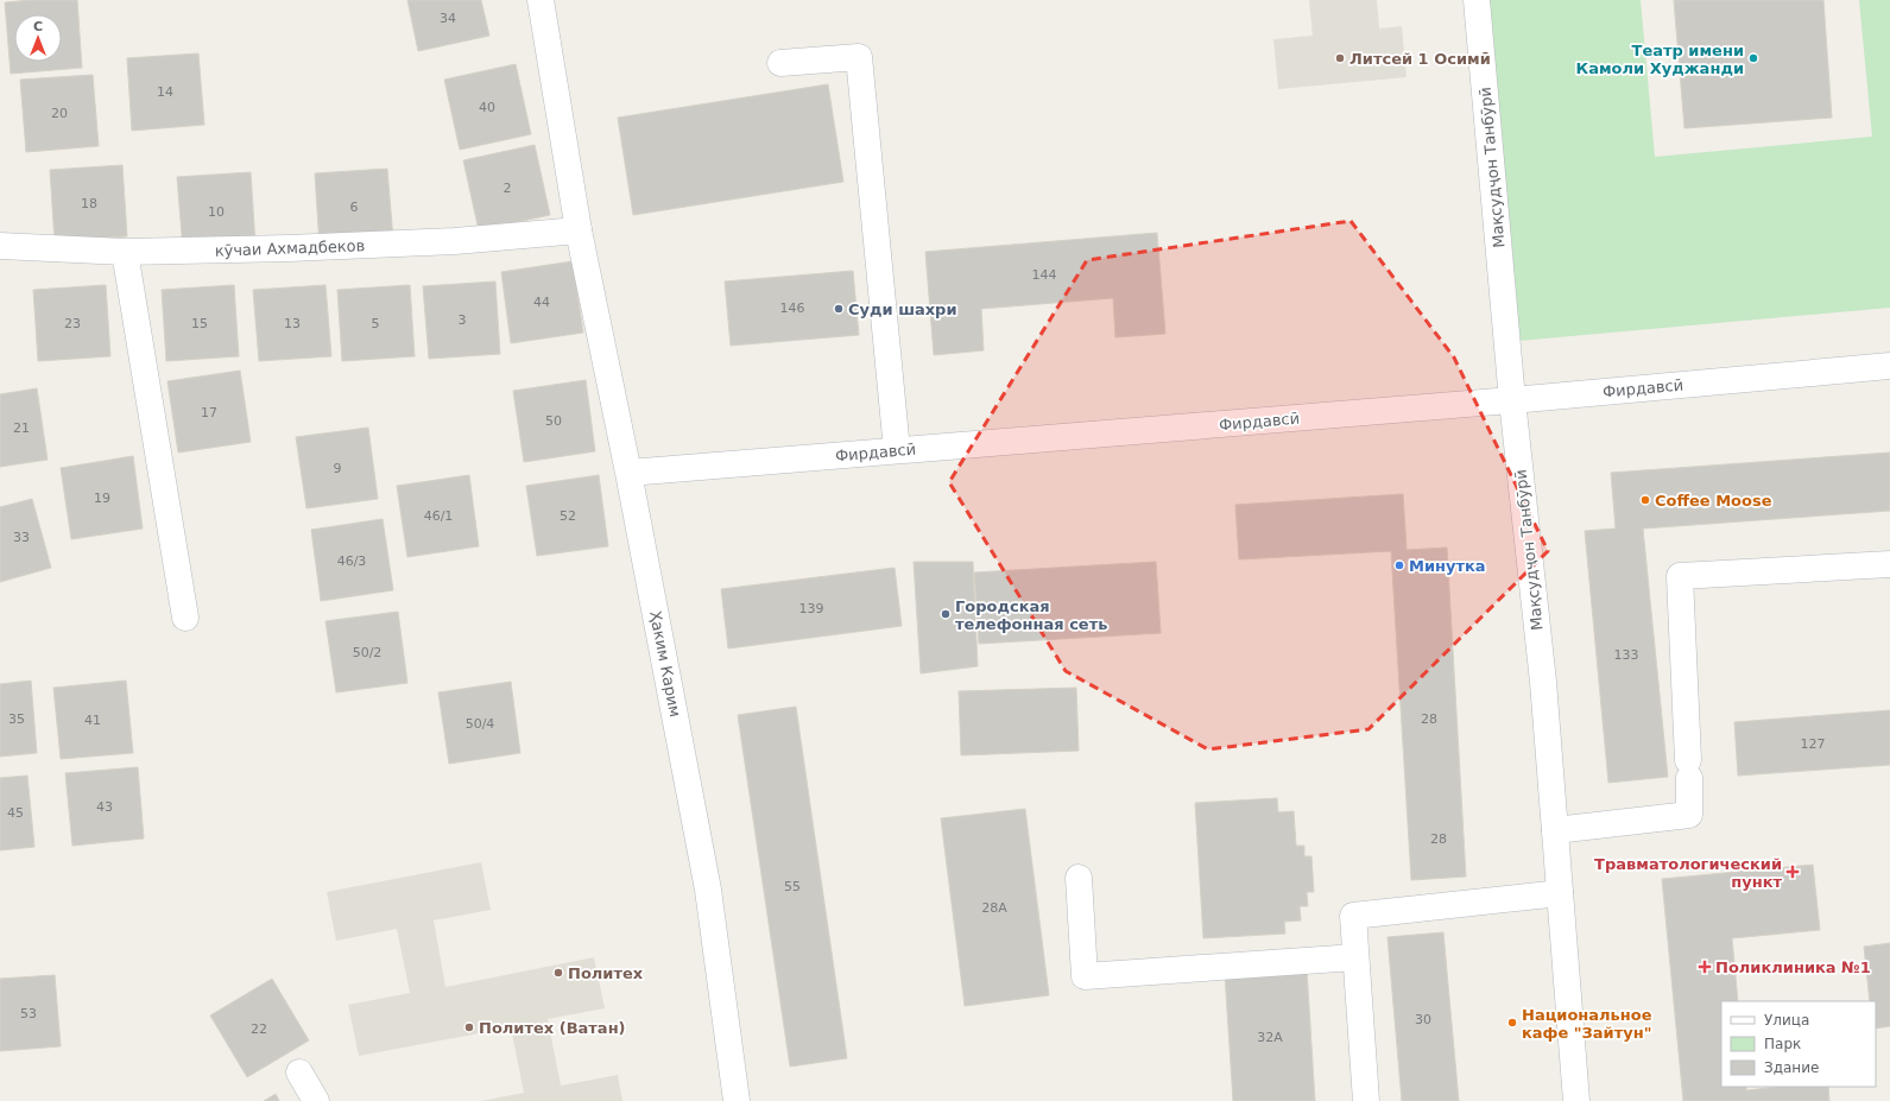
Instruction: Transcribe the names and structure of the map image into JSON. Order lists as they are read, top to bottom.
{
  "streets": {
    "street": [
      "Мақсудҷон Танбӯрӣ",
      "кӯчаи Ахмадбеков",
      "Фирдавсӣ",
      "Ҳаким Карим"
    ]
  },
  "crossings": [
    ["Мақсудҷон Танбӯрӣ", "Фирдавсӣ"],
    ["кӯчаи Ахмадбеков", "Ҳаким Карим"],
    ["Фирдавсӣ", "Ҳаким Карим"]
  ],
  "places": {
    "other": [
      "Литсей 1 Осимӣ",
      "Театр имени Камоли Худжанди",
      "Суди шахри",
      "Coffee Moose",
      "Минутка",
      "Городская телефонная сеть",
      "Политех",
      "Национальное кафе \"Зайтун\"",
      "Политех (Ватан)"
    ],
    "health": ["Травматологический пункт", "Поликлиника №1"]
  },
  "house_numbers": [
    "34",
    "14",
    "40",
    "20",
    "2",
    "18",
    "6",
    "10",
    "144",
    "44",
    "146",
    "3",
    "23",
    "15",
    "13",
    "5",
    "17",
    "50",
    "21",
    "9",
    "19",
    "46/1",
    "52",
    "33",
    "46/3",
    "139",
    "50/2",
    "133",
    "35",
    "28",
    "41",
    "50/4",
    "127",
    "43",
    "45",
    "28",
    "55",
    "28А",
    "53",
    "30",
    "22",
    "32А"
  ],
  "legend": ["Улица", "Парк", "Здание"],
  "north": "top"
}
